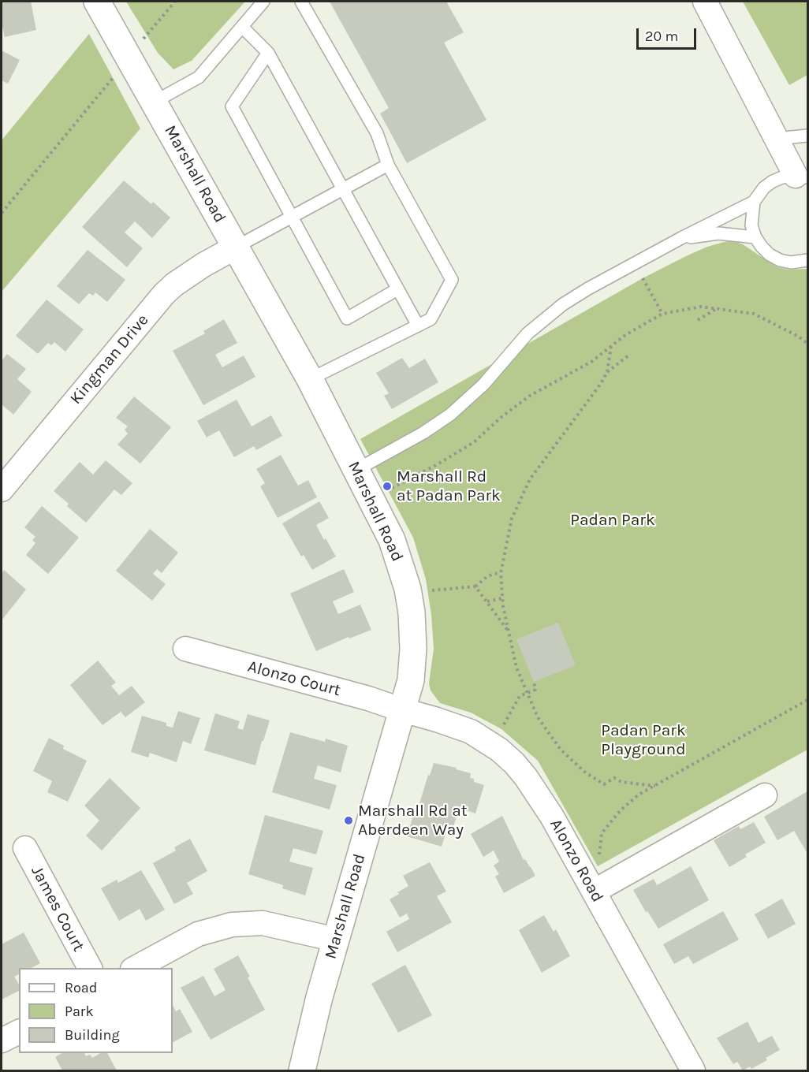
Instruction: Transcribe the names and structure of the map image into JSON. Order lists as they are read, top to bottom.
{
  "streets": {
    "street": [
      "Marshall Road",
      "Kingman Drive",
      "Alonzo Court",
      "Alonzo Road",
      "James Court"
    ]
  },
  "crossings": [
    ["Marshall Road", "Kingman Drive"],
    ["Marshall Road", "Alonzo Court"],
    ["Marshall Road", "Alonzo Road"],
    ["Alonzo Court", "Alonzo Road"]
  ],
  "parks": ["Padan Park", "Padan Park Playground"],
  "places": ["Marshall Rd at Padan Park", "Marshall Rd at Aberdeen Way"],
  "legend": ["Road", "Park", "Building"],
  "scale_bar": "20 m"
}
